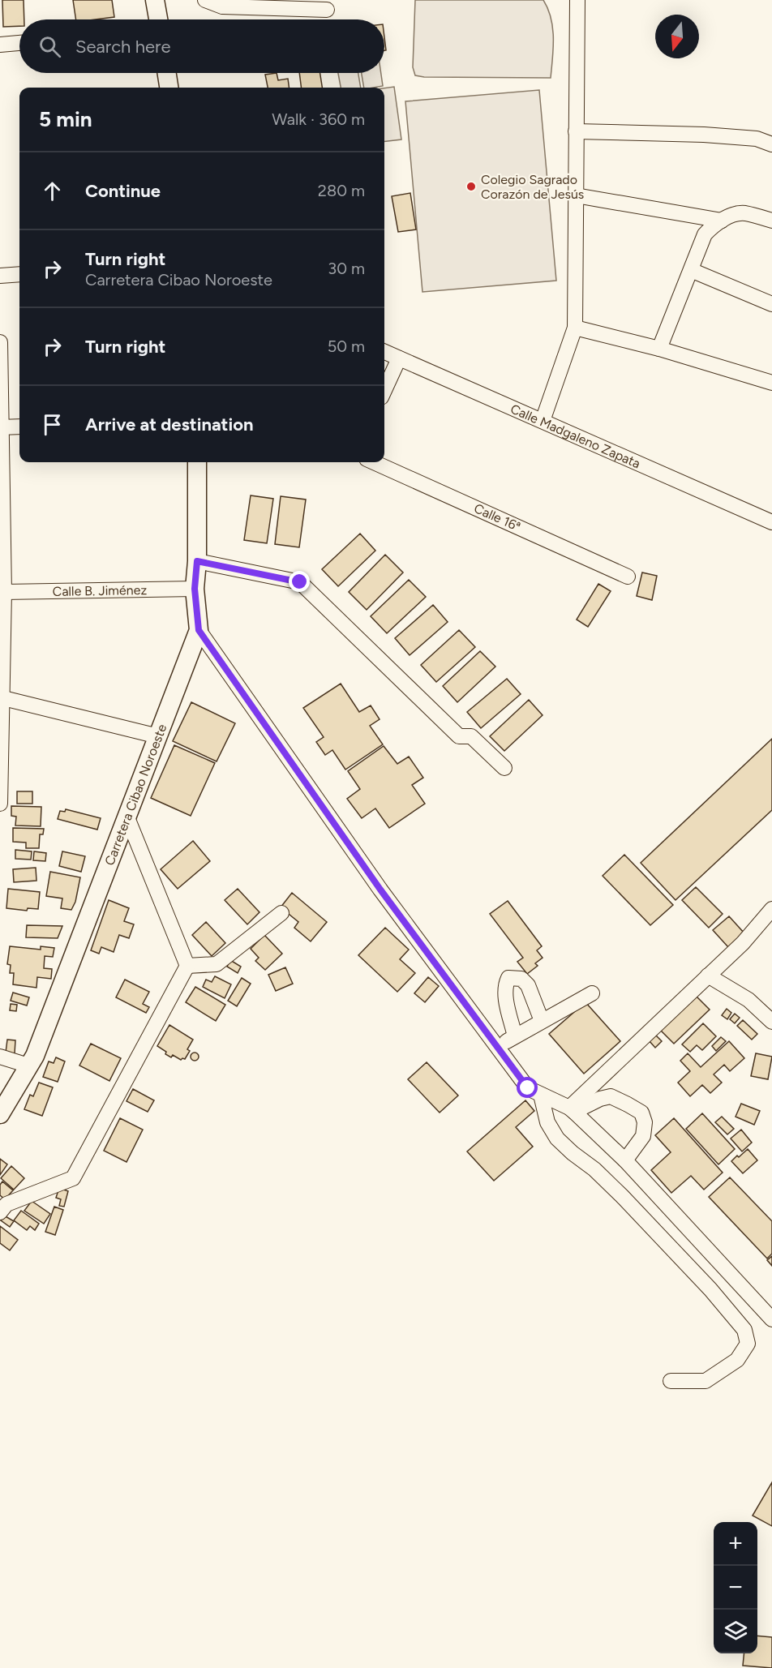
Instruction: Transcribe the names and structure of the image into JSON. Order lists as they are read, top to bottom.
{
  "streets": {
    "main road": ["Carretera Cibao Noroeste"],
    "street": ["Calle Madgaleno Zapata", "Calle 16ª", "Calle B. Jiménez"]
  },
  "crossings": [
    ["Calle B. Jiménez", "Carretera Cibao Noroeste"]
  ],
  "places": ["Colegio Sagrado Corazón de Jesús"],
  "north": "bottom",
  "page": {
    "search": "Search here",
    "heading": ["5 min", "Walk · 360 m"],
    "list": [
      ["Continue", "280 m"],
      ["Turn right", "Carretera Cibao Noroeste", "30 m"],
      ["Turn right", "50 m"],
      "Arrive at destination"
    ],
    "map_buttons": ["+", "−"]
  }
}
